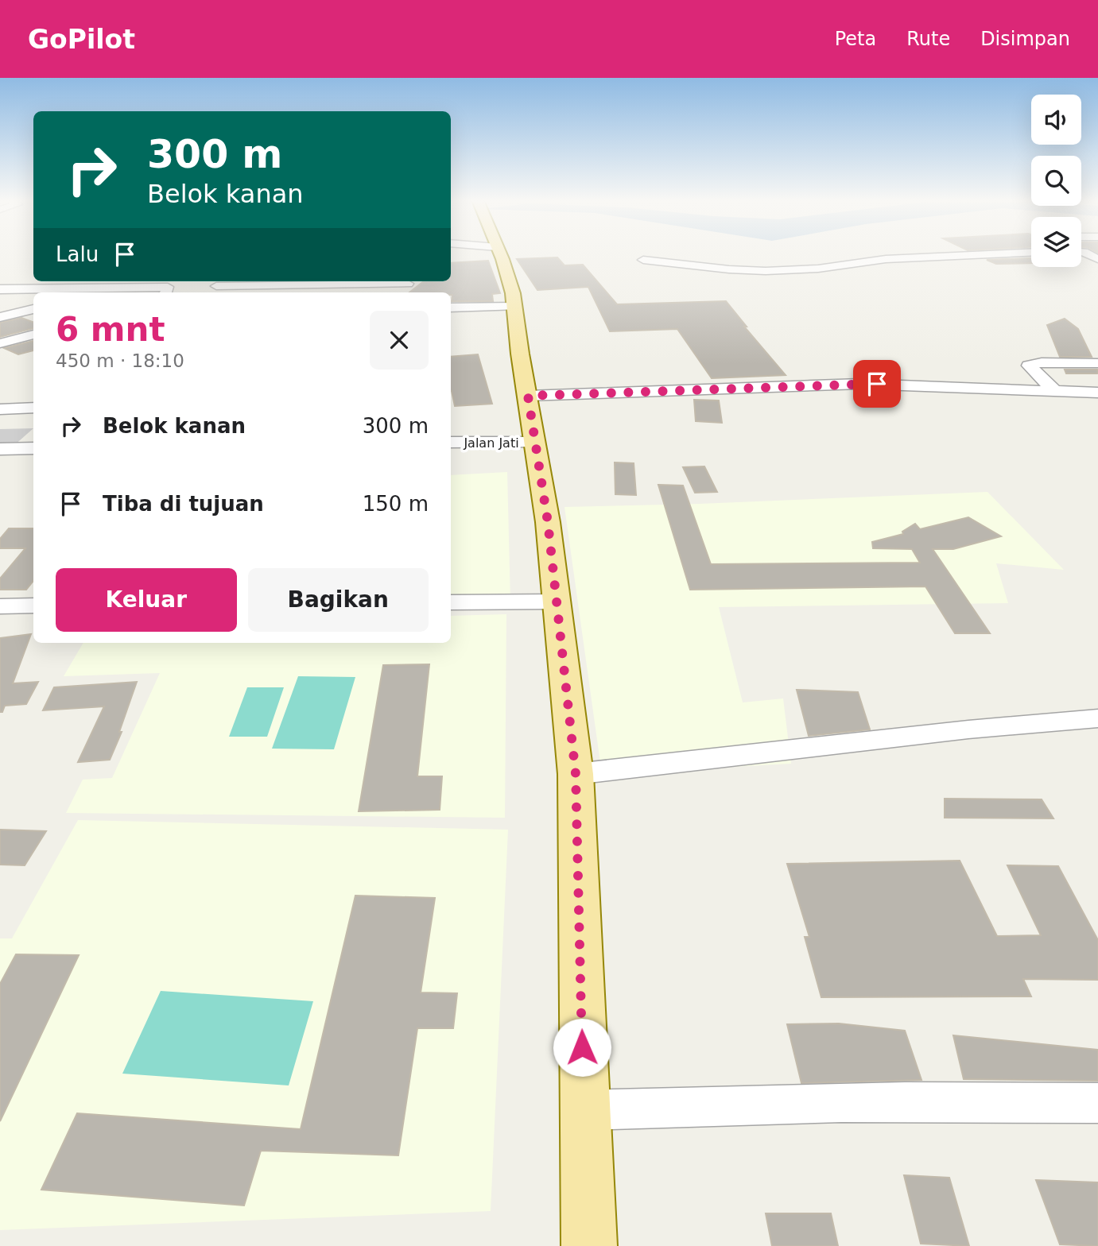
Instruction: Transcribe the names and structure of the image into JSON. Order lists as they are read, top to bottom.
{
  "streets": {
    "street": ["Jalan Jati"]
  },
  "page": {
    "header": "GoPilot",
    "nav": ["Peta", "Rute", "Disimpan"],
    "turn": ["300 m", "Belok kanan"],
    "then": "Lalu",
    "heading": ["6 mnt", "450 m · 18:10"],
    "list": [
      {
        "name": "Belok kanan",
        "value": "300 m"
      },
      {
        "name": "Tiba di tujuan",
        "value": "150 m"
      }
    ],
    "buttons": ["Keluar", "Bagikan"]
  }
}
